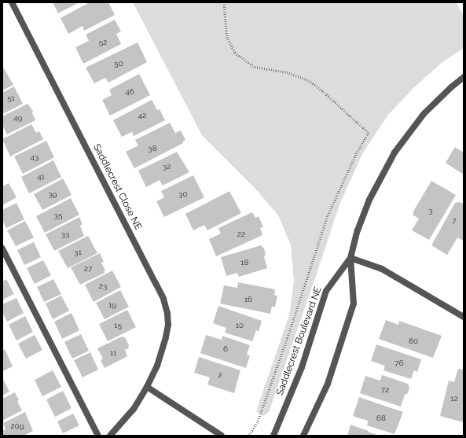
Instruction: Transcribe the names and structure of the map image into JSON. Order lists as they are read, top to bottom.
{
  "streets": {
    "street": ["Saddlecrest Close NE", "Saddlecrest Boulevard NE"]
  },
  "house_numbers": [
    "52",
    "50",
    "46",
    "51",
    "42",
    "49",
    "38",
    "43",
    "32",
    "41",
    "39",
    "30",
    "3",
    "35",
    "7",
    "33",
    "22",
    "31",
    "18",
    "27",
    "23",
    "16",
    "19",
    "15",
    "10",
    "80",
    "6",
    "11",
    "76",
    "2",
    "72",
    "12",
    "68",
    "209"
  ]
}
